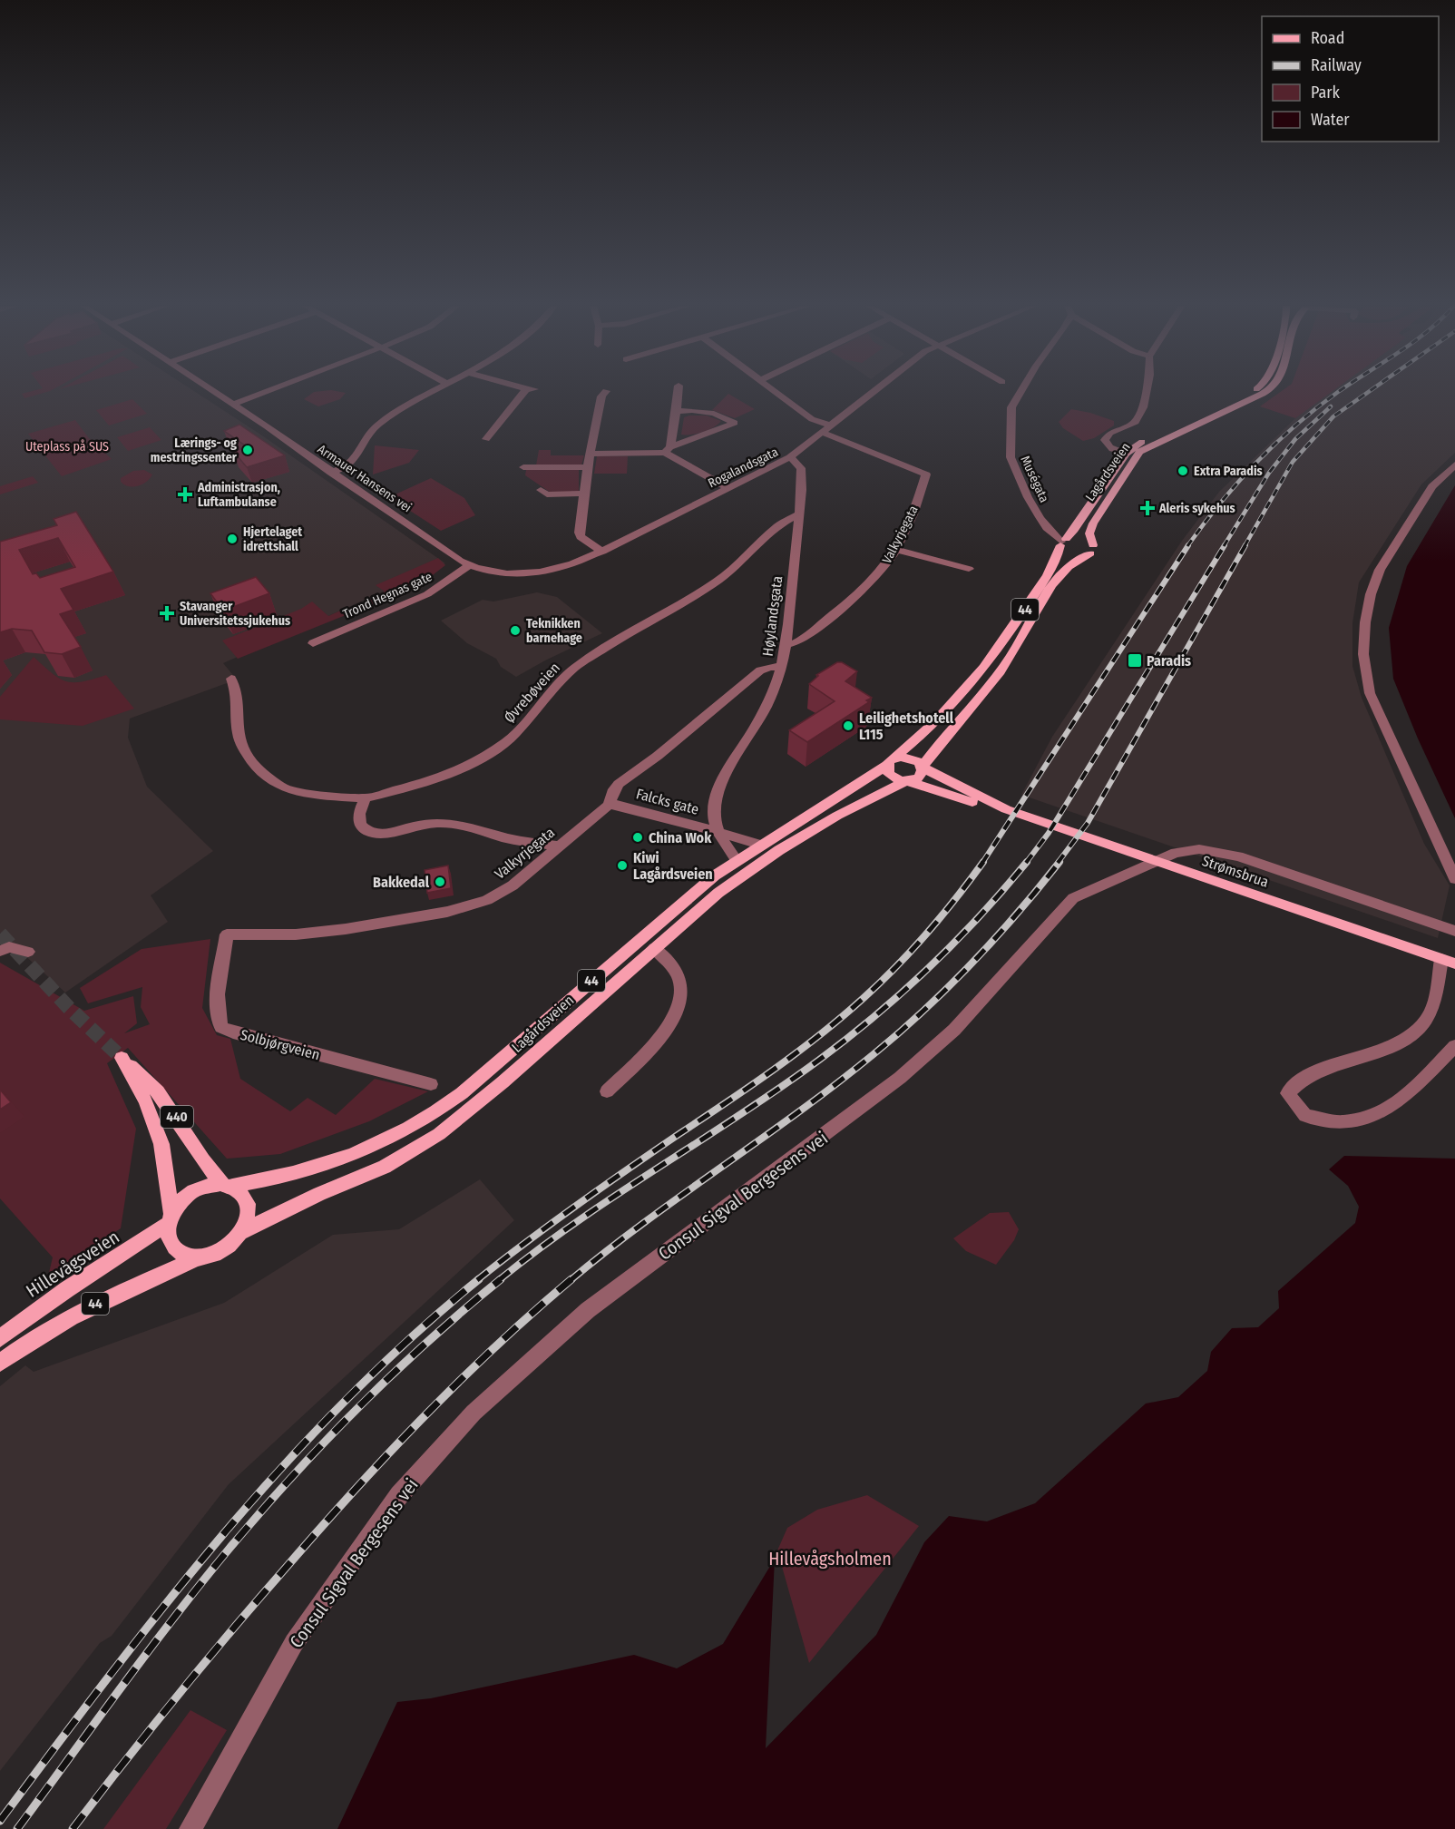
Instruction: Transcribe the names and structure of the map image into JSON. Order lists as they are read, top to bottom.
{
  "streets": {
    "main road": [
      "Lagårdsveien",
      "44",
      "Strømsbrua",
      "440",
      "Hillevågsveien"
    ],
    "street": [
      "Rogalandsgata",
      "Armauer Hansens vei",
      "Muségata",
      "Valkyrjegata",
      "Trond Hegnas gate",
      "Høylandsgata",
      "Øvrebøveien",
      "Falcks gate",
      "Solbjørgveien",
      "Consul Sigval Bergesens vei"
    ]
  },
  "crossings": [
    ["Rogalandsgata", "Armauer Hansens vei"],
    ["Rogalandsgata", "Valkyrjegata"],
    ["Rogalandsgata", "Høylandsgata"],
    ["Lagårdsveien", "Muségata"],
    ["Lagårdsveien", "44"],
    ["Lagårdsveien", "Høylandsgata"],
    ["Lagårdsveien", "Strømsbrua"],
    ["Lagårdsveien", "440"],
    ["Lagårdsveien", "Hillevågsveien"],
    ["Armauer Hansens vei", "Trond Hegnas gate"],
    ["Valkyrjegata", "Høylandsgata"],
    ["Valkyrjegata", "Falcks gate"],
    ["Valkyrjegata", "Solbjørgveien"],
    ["44", "Strømsbrua"],
    ["44", "440"],
    ["44", "Hillevågsveien"],
    ["Høylandsgata", "Øvrebøveien"],
    ["Høylandsgata", "Falcks gate"],
    ["440", "Hillevågsveien"]
  ],
  "parks": ["Uteplass på SUS", "Hillevågsholmen"],
  "places": {
    "other": [
      "Lærings- og mestringssenter",
      "Extra Paradis",
      "Hjertelaget idrettshall",
      "Teknikken barnehage",
      "Leilighetshotell L115",
      "China Wok",
      "Kiwi Lagårdsveien",
      "Bakkedal"
    ],
    "health": ["Administrasjon, Luftambulanse", "Aleris sykehus", "Stavanger Universitetssjukehus"],
    "transit": ["Paradis"]
  },
  "legend": [
    "Road",
    "Railway",
    "Park",
    "Water"
  ]
}
